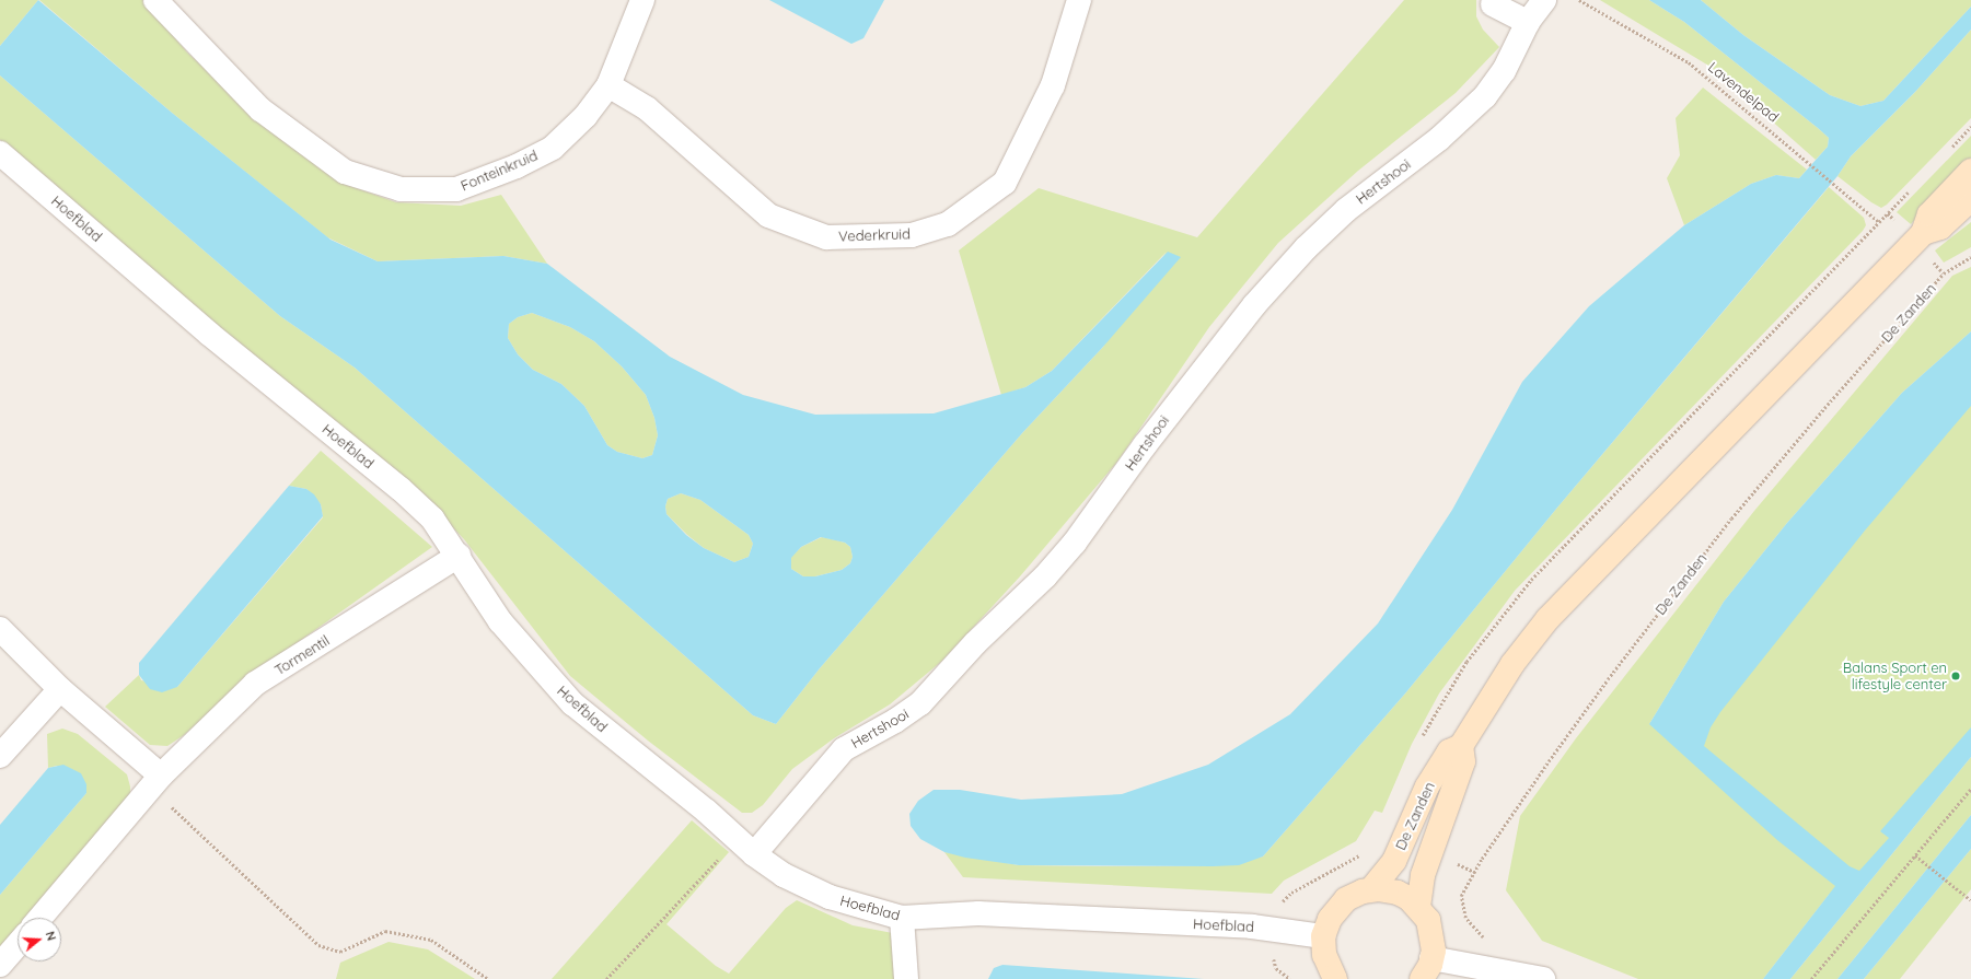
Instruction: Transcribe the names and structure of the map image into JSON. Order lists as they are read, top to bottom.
{
  "streets": {
    "main road": ["De Zanden"],
    "street": [
      "Fonteinkruid",
      "Hertshooi",
      "Hoefblad",
      "Vederkruid",
      "Tormentil"
    ],
    "path": ["Lavendelpad"]
  },
  "crossings": [
    ["Fonteinkruid", "Vederkruid"],
    ["Hertshooi", "Hoefblad"],
    ["Hoefblad", "Tormentil"]
  ],
  "places": ["Balans Sport en lifestyle center"],
  "north": "right"
}
